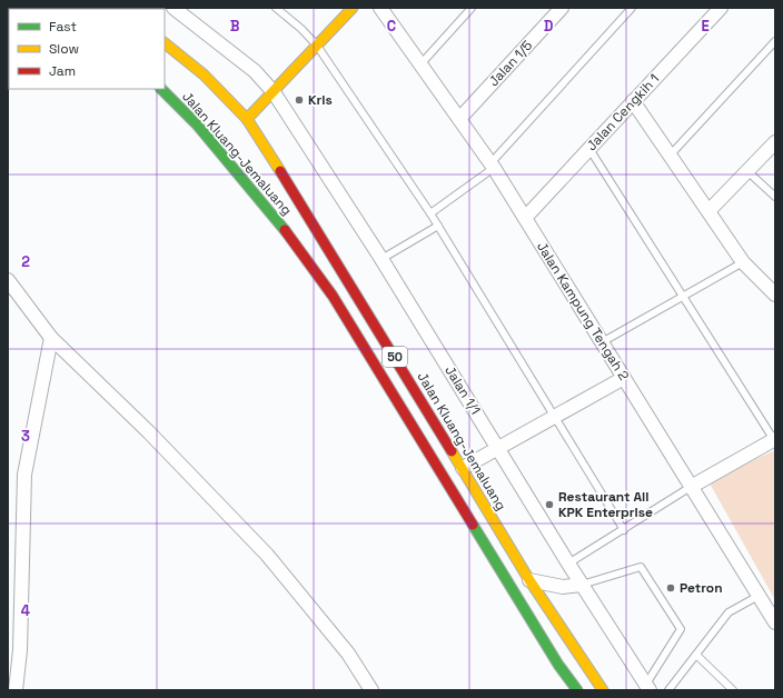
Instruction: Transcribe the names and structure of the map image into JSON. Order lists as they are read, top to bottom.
{
  "streets": {
    "main road": ["Jalan Kluang-Jemaluang", "50"],
    "street": [
      "Jalan 1/5",
      "Jalan Cengkih 1",
      "Jalan Kampung Tengah 2",
      "Jalan 1/1"
    ]
  },
  "crossings": [
    ["Jalan 1/5", "Jalan Kampung Tengah 2"],
    ["Jalan Cengkih 1", "Jalan Kampung Tengah 2"]
  ],
  "places": ["Kris", "Restaurant Ali KPK Enterprise", "Petron"],
  "legend": ["Fast", "Slow", "Jam"],
  "grid": {
    "columns": [
      "B",
      "C",
      "D",
      "E"
    ],
    "rows": ["2", "3", "4"]
  }
}
